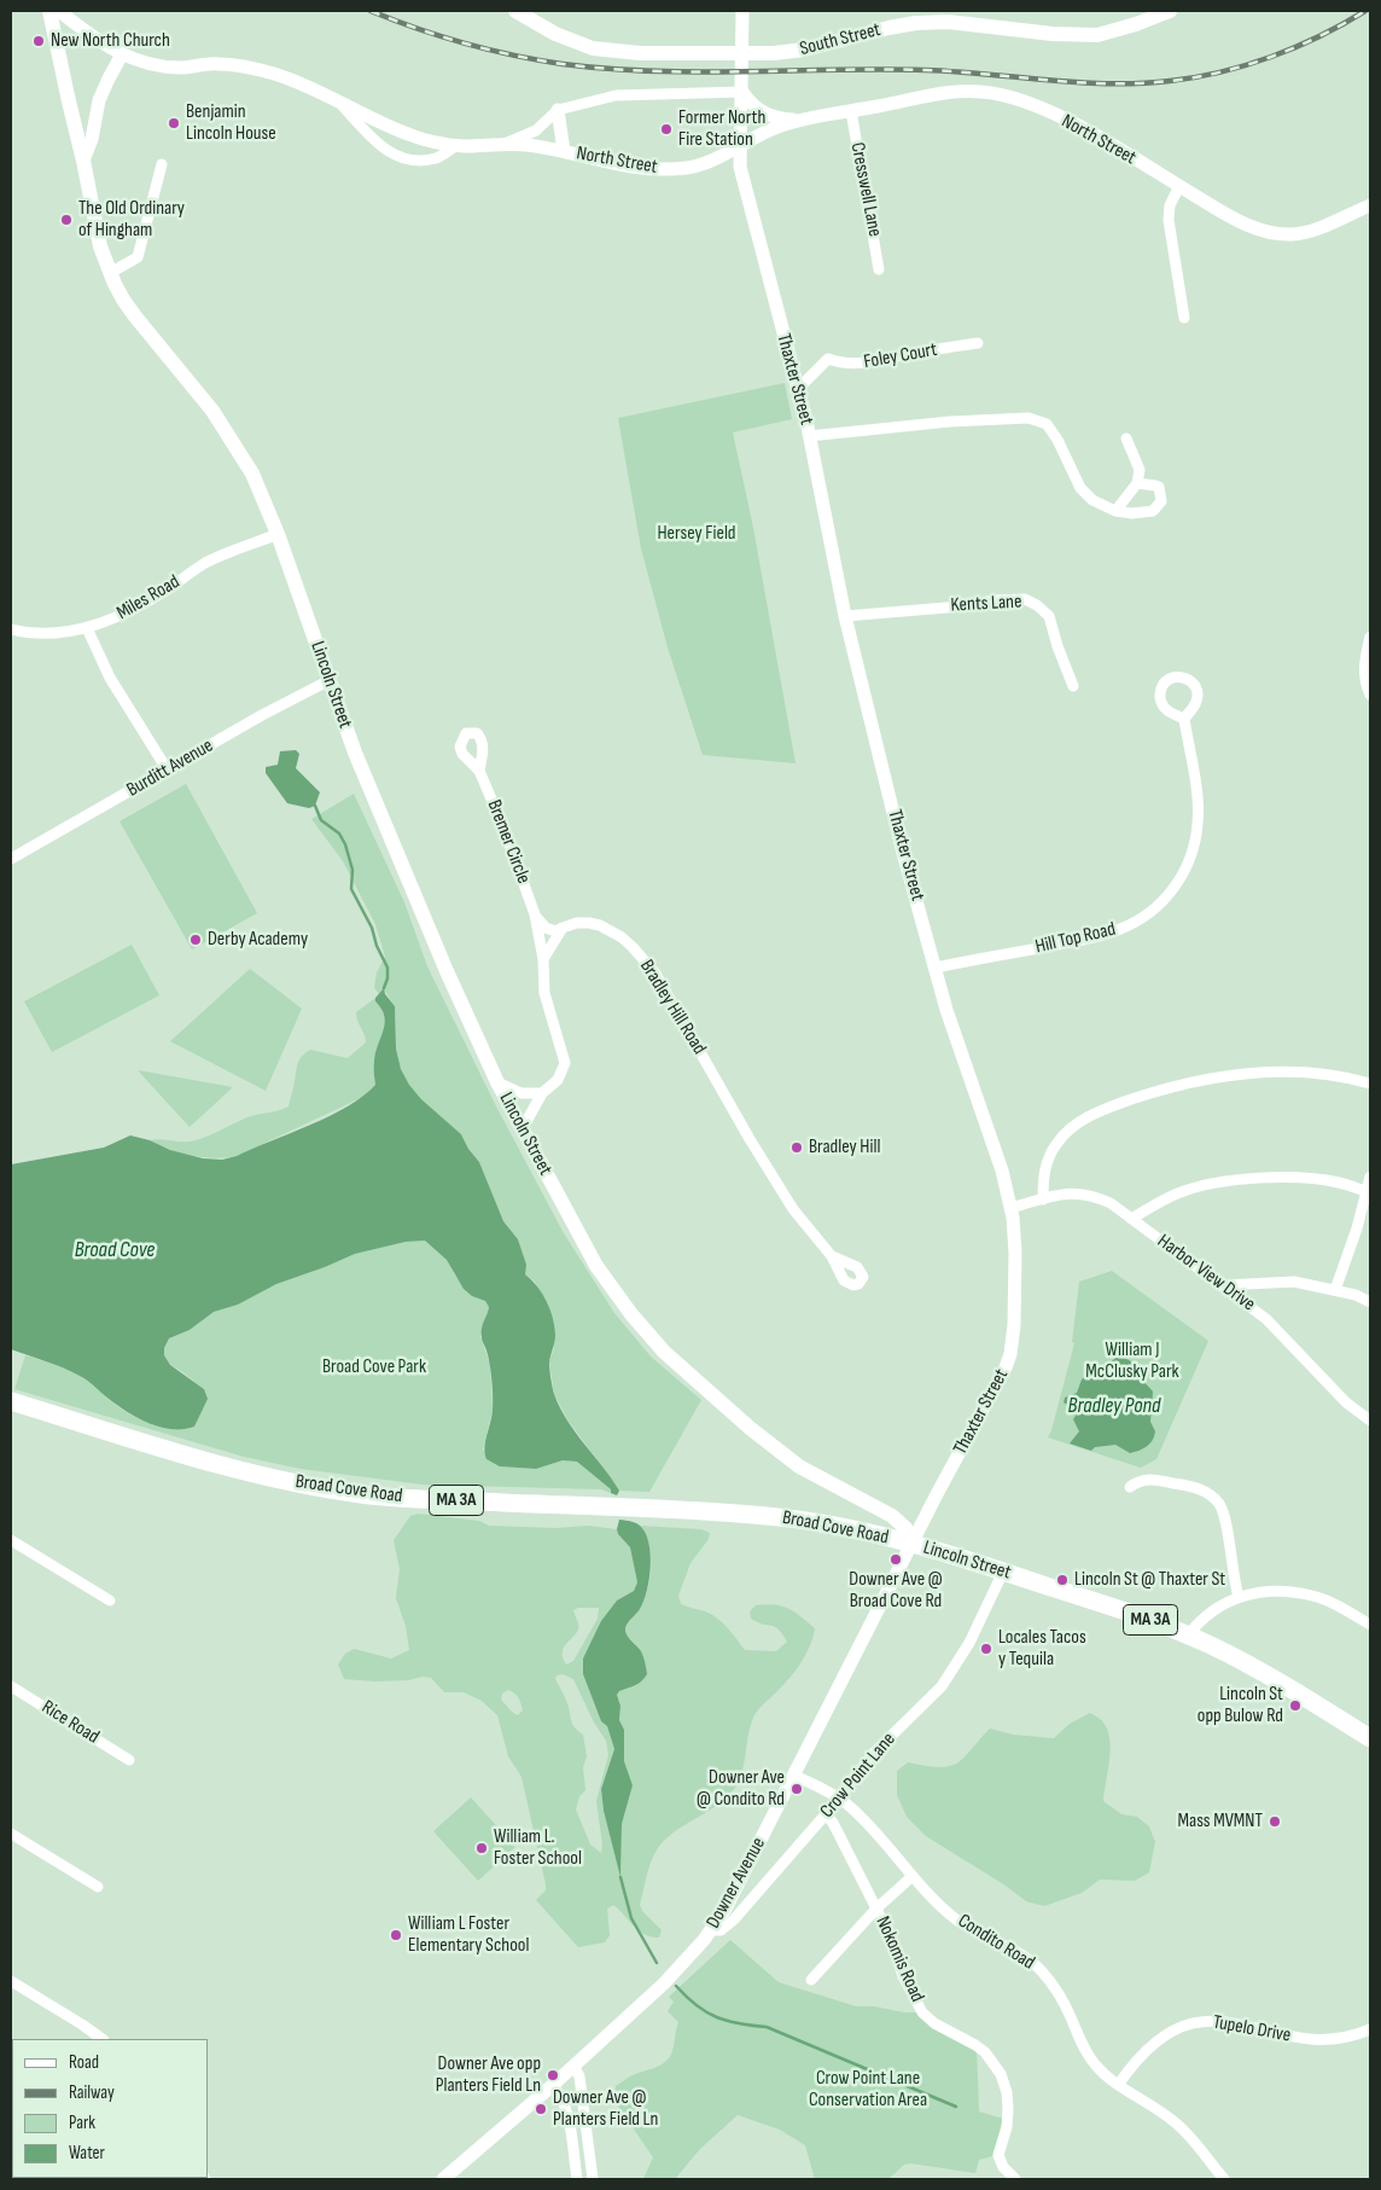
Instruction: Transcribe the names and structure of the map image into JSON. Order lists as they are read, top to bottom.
{
  "streets": {
    "main road": [
      "South Street",
      "Lincoln Street",
      "Broad Cove Road",
      "MA 3A"
    ],
    "street": [
      "North Street",
      "Cresswell Lane",
      "Foley Court",
      "Thaxter Street",
      "Miles Road",
      "Kents Lane",
      "Burditt Avenue",
      "Bremer Circle",
      "Hill Top Road",
      "Bradley Hill Road",
      "Harbor View Drive",
      "Rice Road",
      "Crow Point Lane",
      "Downer Avenue",
      "Condito Road",
      "Nokomis Road",
      "Tupelo Drive"
    ]
  },
  "crossings": [
    ["South Street", "Thaxter Street"],
    ["North Street", "Cresswell Lane"],
    ["North Street", "Thaxter Street"],
    ["North Street", "Lincoln Street"],
    ["Foley Court", "Thaxter Street"],
    ["Thaxter Street", "Kents Lane"],
    ["Thaxter Street", "Lincoln Street"],
    ["Thaxter Street", "Hill Top Road"],
    ["Thaxter Street", "Harbor View Drive"],
    ["Thaxter Street", "Broad Cove Road"],
    ["Thaxter Street", "Downer Avenue"],
    ["Miles Road", "Lincoln Street"],
    ["Lincoln Street", "Burditt Avenue"],
    ["Lincoln Street", "Broad Cove Road"],
    ["Lincoln Street", "Crow Point Lane"],
    ["Lincoln Street", "Downer Avenue"],
    ["Broad Cove Road", "Downer Avenue"],
    ["Crow Point Lane", "Downer Avenue"],
    ["Crow Point Lane", "Condito Road"],
    ["Crow Point Lane", "Nokomis Road"],
    ["Downer Avenue", "Condito Road"],
    ["Condito Road", "Tupelo Drive"]
  ],
  "water": ["Broad Cove", "Bradley Pond"],
  "parks": [
    "Hersey Field",
    "William J McClusky Park",
    "Broad Cove Park",
    "Crow Point Lane Conservation Area"
  ],
  "places": [
    "New North Church",
    "Benjamin Lincoln House",
    "Former North Fire Station",
    "The Old Ordinary of Hingham",
    "Derby Academy",
    "Bradley Hill",
    "Downer Ave @ Broad Cove Rd",
    "Lincoln St @ Thaxter St",
    "Locales Tacos y Tequila",
    "Lincoln St opp Bulow Rd",
    "Downer Ave @ Condito Rd",
    "Mass MVMNT",
    "William L. Foster School",
    "William L Foster Elementary School",
    "Downer Ave opp Planters Field Ln",
    "Downer Ave @ Planters Field Ln"
  ],
  "legend": [
    "Road",
    "Railway",
    "Park",
    "Water"
  ]
}
